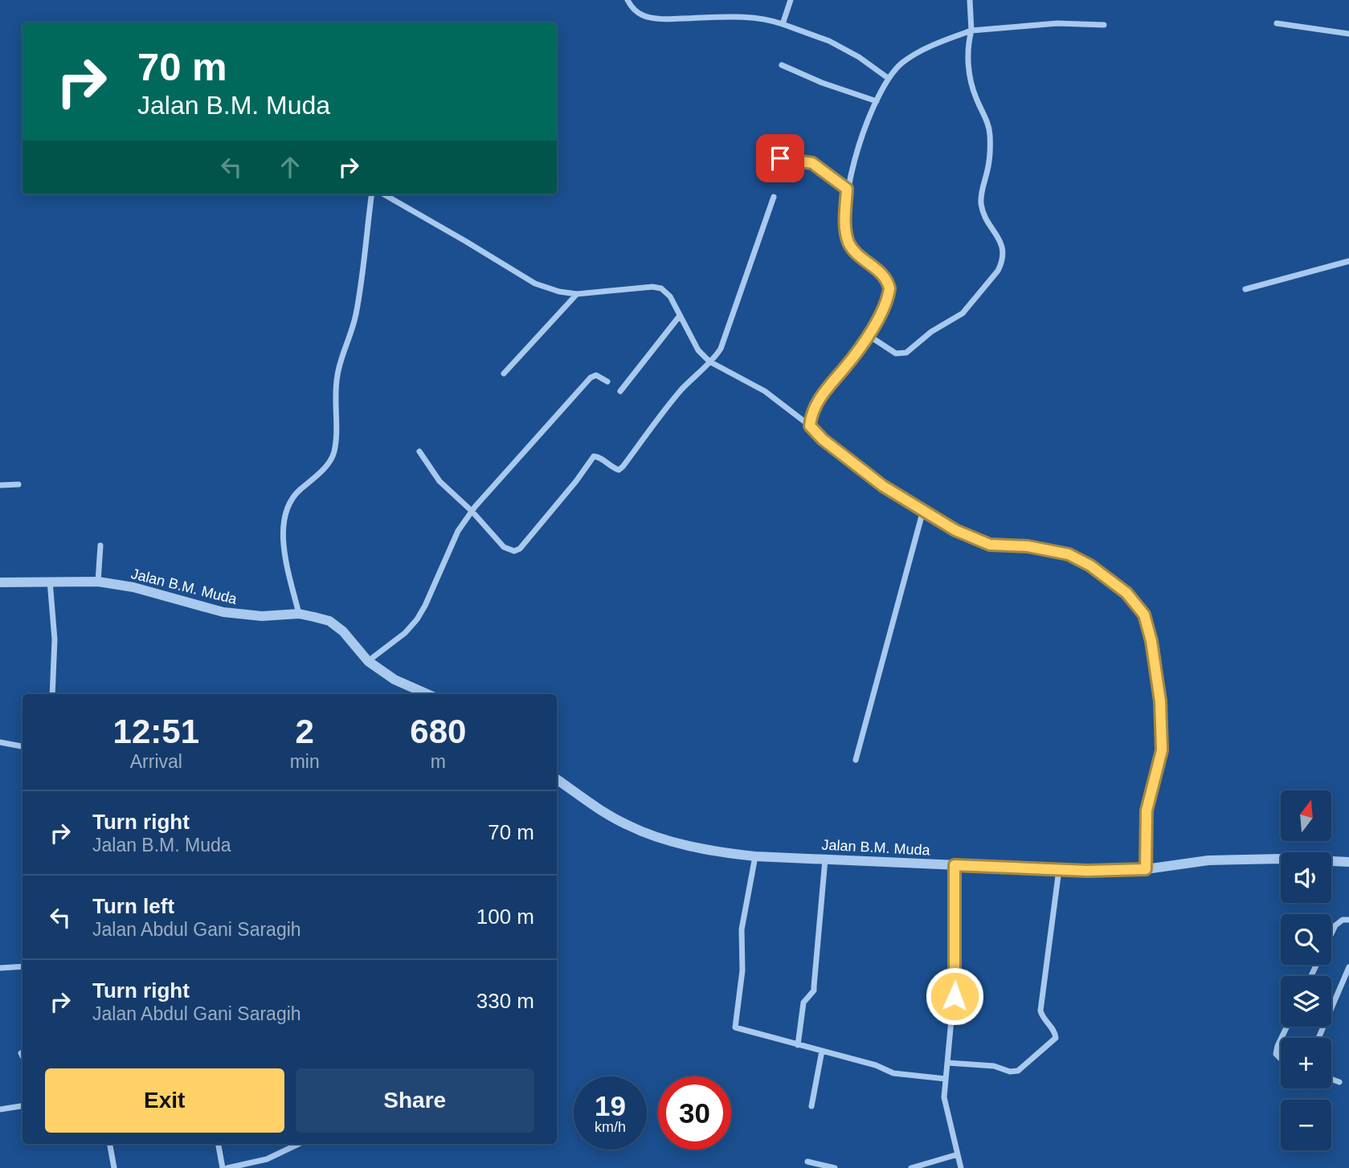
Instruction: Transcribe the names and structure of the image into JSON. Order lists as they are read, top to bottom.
{
  "streets": {
    "street": ["Jalan B.M. Muda"]
  },
  "north": "top",
  "page": {
    "turn": ["70 m", "Jalan B.M. Muda"],
    "eta": [
      "12:51",
      "Arrival",
      "2",
      "min",
      "680",
      "m"
    ],
    "list": [
      {
        "name": "Turn right",
        "note": "Jalan B.M. Muda",
        "value": "70 m"
      },
      {
        "name": "Turn left",
        "note": "Jalan Abdul Gani Saragih",
        "value": "100 m"
      },
      {
        "name": "Turn right",
        "note": "Jalan Abdul Gani Saragih",
        "value": "330 m"
      }
    ],
    "map_buttons": ["+", "−"],
    "buttons": ["Exit", "Share"],
    "speed": "19 km/h",
    "limit": "30"
  }
}
